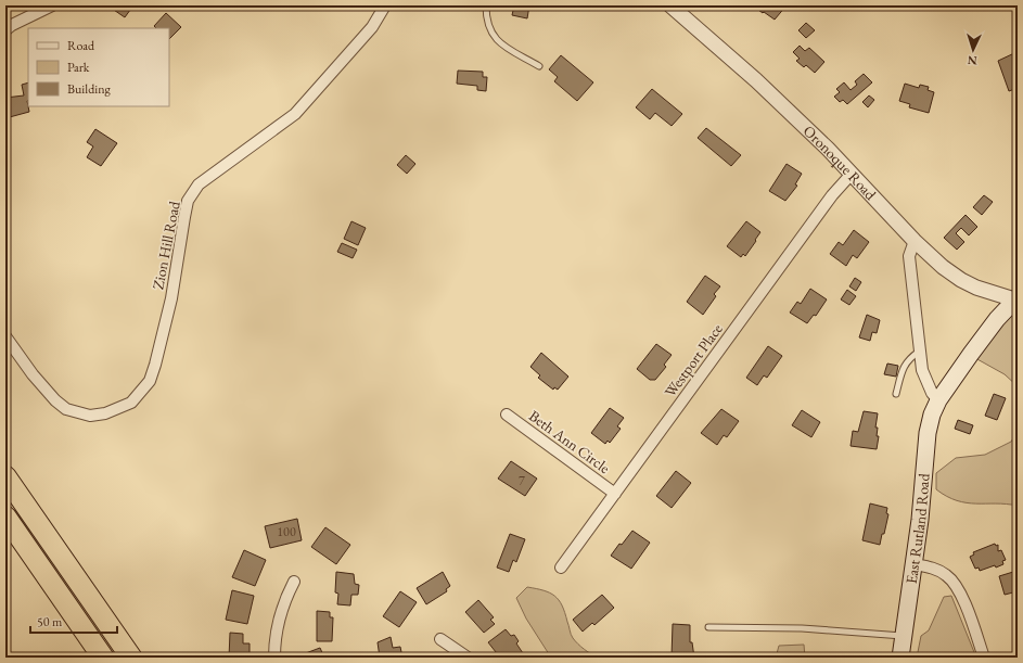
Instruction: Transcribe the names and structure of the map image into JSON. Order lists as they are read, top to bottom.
{
  "streets": {
    "main road": ["East Rutland Road"],
    "street": [
      "Oronoque Road",
      "Zion Hill Road",
      "Westport Place",
      "Beth Ann Circle"
    ]
  },
  "crossings": [
    ["Oronoque Road", "Westport Place"],
    ["Oronoque Road", "East Rutland Road"],
    ["Westport Place", "Beth Ann Circle"]
  ],
  "house_numbers": ["7", "100"],
  "legend": ["Road", "Park", "Building"],
  "scale_bar": "50 m",
  "north": "bottom"
}
